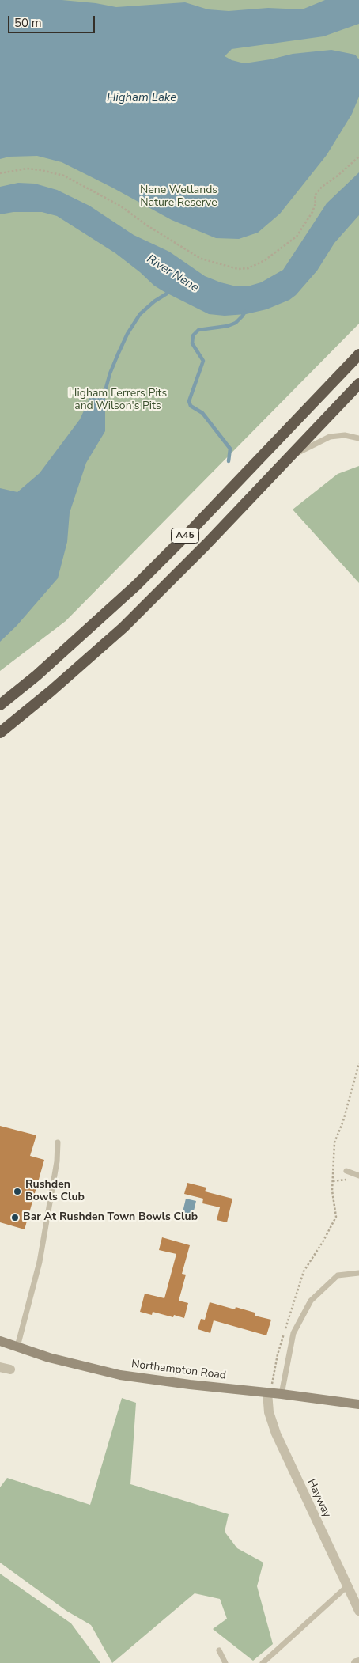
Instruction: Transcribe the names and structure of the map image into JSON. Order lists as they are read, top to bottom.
{
  "streets": {
    "highway": ["A45"],
    "main road": ["Northampton Road"],
    "street": ["Hayway"]
  },
  "crossings": [
    ["Northampton Road", "Hayway"]
  ],
  "water": ["Higham Lake", "River Nene"],
  "parks": ["Nene Wetlands Nature Reserve", "Higham Ferrers Pits and Wilson's Pits"],
  "places": ["Rushden Bowls Club", "Bar At Rushden Town Bowls Club"],
  "scale_bar": "50 m"
}
